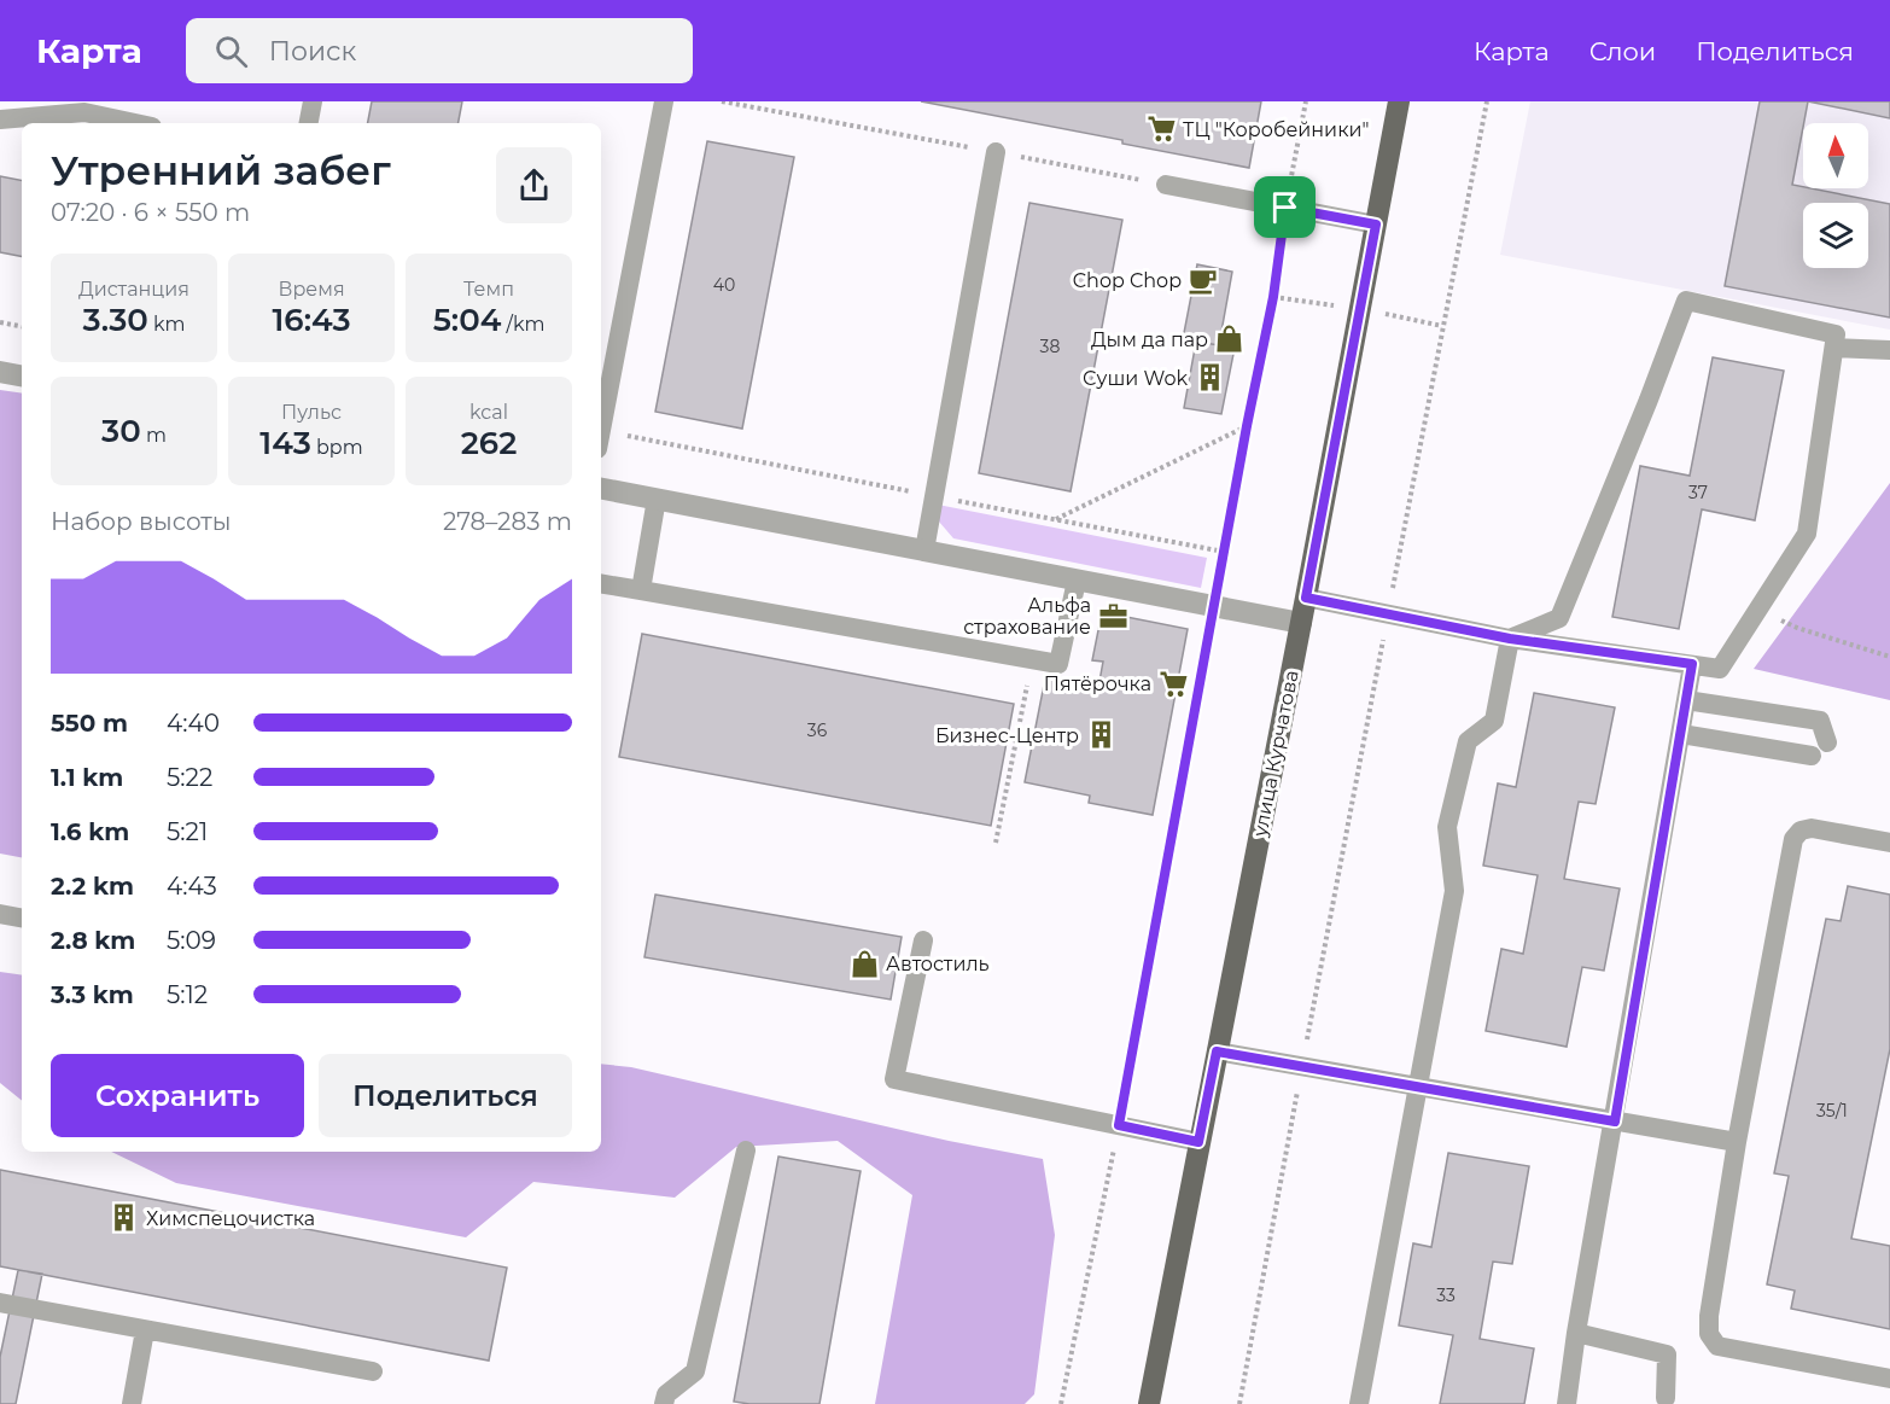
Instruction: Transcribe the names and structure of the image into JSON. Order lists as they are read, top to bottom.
{
  "streets": {
    "main road": ["улица Курчатова"]
  },
  "places": {
    "supermarket": ["ТЦ \"Коробейники\"", "Пятёрочка"],
    "cafe": ["Chop Chop"],
    "shop": ["Дым да пар", "Автостиль"],
    "building": ["Суши Wok", "Бизнес-Центр", "Химспецочистка"],
    "office": ["Альфа страхование"]
  },
  "house_numbers": [
    "40",
    "38",
    "37",
    "36",
    "35/1",
    "33"
  ],
  "north": "top",
  "page": {
    "header": "Карта",
    "search": "Поиск",
    "nav": ["Карта", "Слои", "Поделиться"],
    "heading": ["Утренний забег", "07:20 · 6 × 550 m"],
    "stats": [
      ["Дистанция", "3.30 km"],
      ["Время", "16:43"],
      ["Темп", "5:04 /km"],
      ["30 m"],
      ["Пульс", "143 bpm"],
      ["kcal", "262"]
    ],
    "chart": ["Набор высоты", "278–283 m"],
    "list": [
      {
        "name": "550 m",
        "note": "4:40"
      },
      {
        "name": "1.1 km",
        "note": "5:22"
      },
      {
        "name": "1.6 km",
        "note": "5:21"
      },
      {
        "name": "2.2 km",
        "note": "4:43"
      },
      {
        "name": "2.8 km",
        "note": "5:09"
      },
      {
        "name": "3.3 km",
        "note": "5:12"
      }
    ],
    "buttons": ["Сохранить", "Поделиться"]
  }
}
